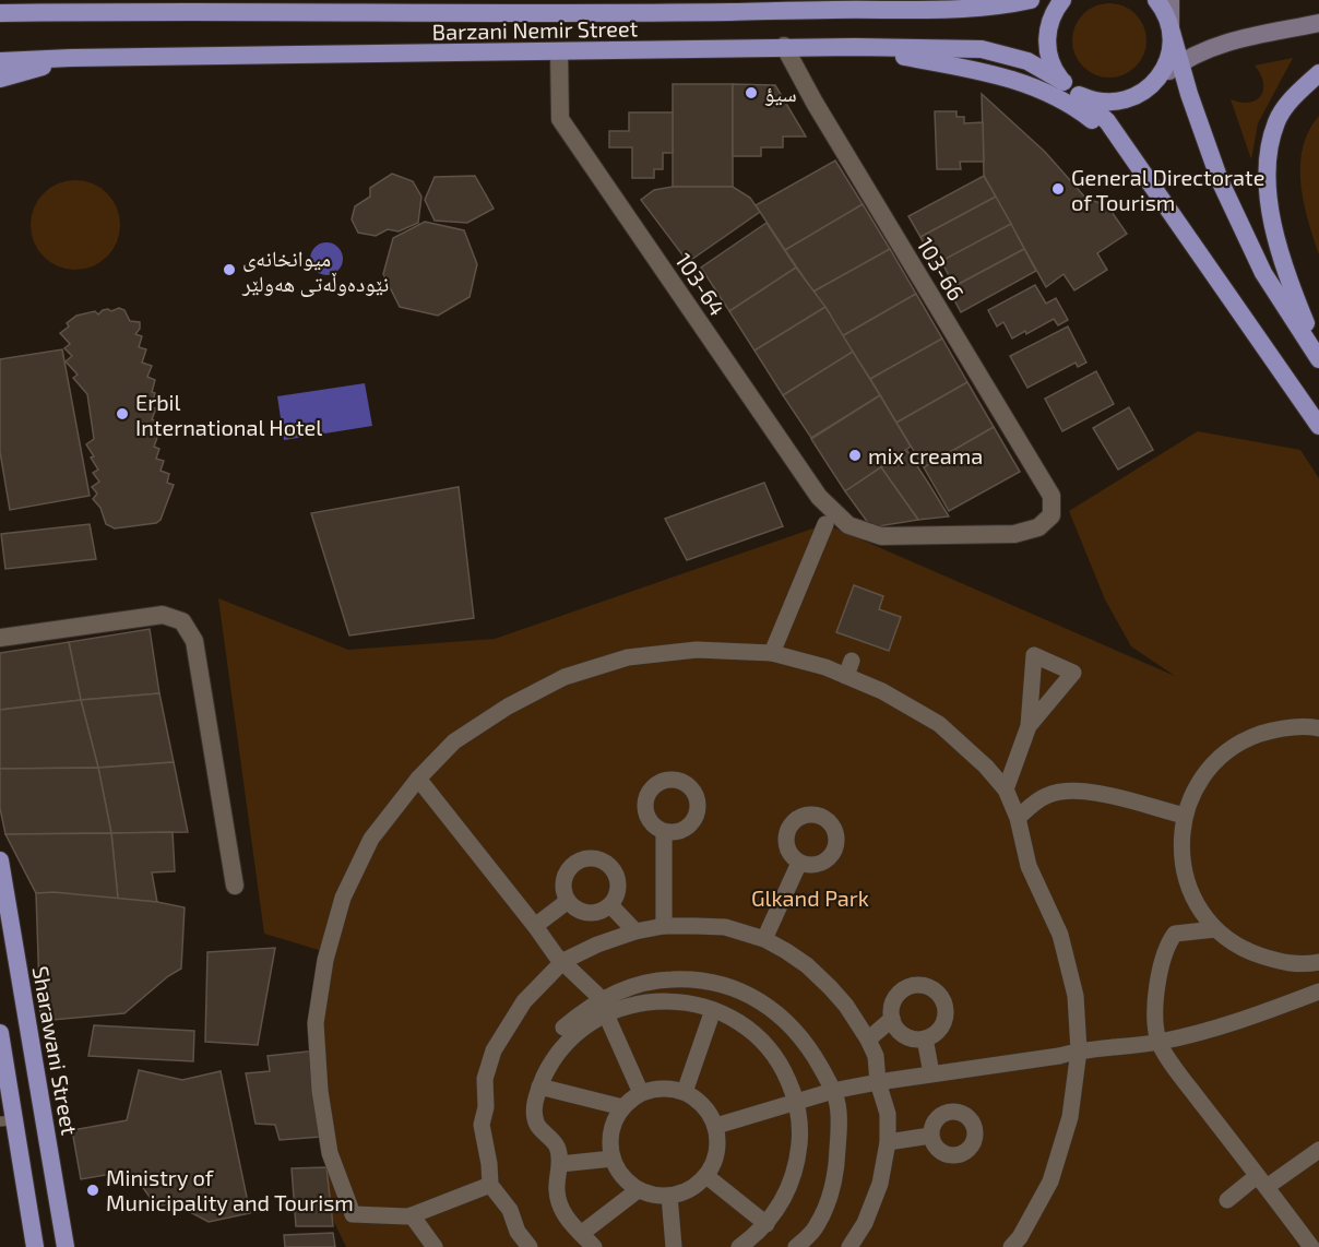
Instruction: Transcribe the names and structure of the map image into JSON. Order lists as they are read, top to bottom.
{
  "streets": {
    "main road": ["Barzani Nemir Street", "Sharawani Street"],
    "street": ["103-66", "103-64"]
  },
  "crossings": [
    ["Barzani Nemir Street", "103-66"],
    ["Barzani Nemir Street", "103-64"],
    ["103-66", "103-64"]
  ],
  "parks": ["Glkand Park"],
  "places": [
    "سيؤ",
    "General Directorate of Tourism",
    "میوانخانەی نێودەوڵەتی هەولێر",
    "Erbil International Hotel",
    "mix creama",
    "Ministry of Municipality and Tourism"
  ]
}
